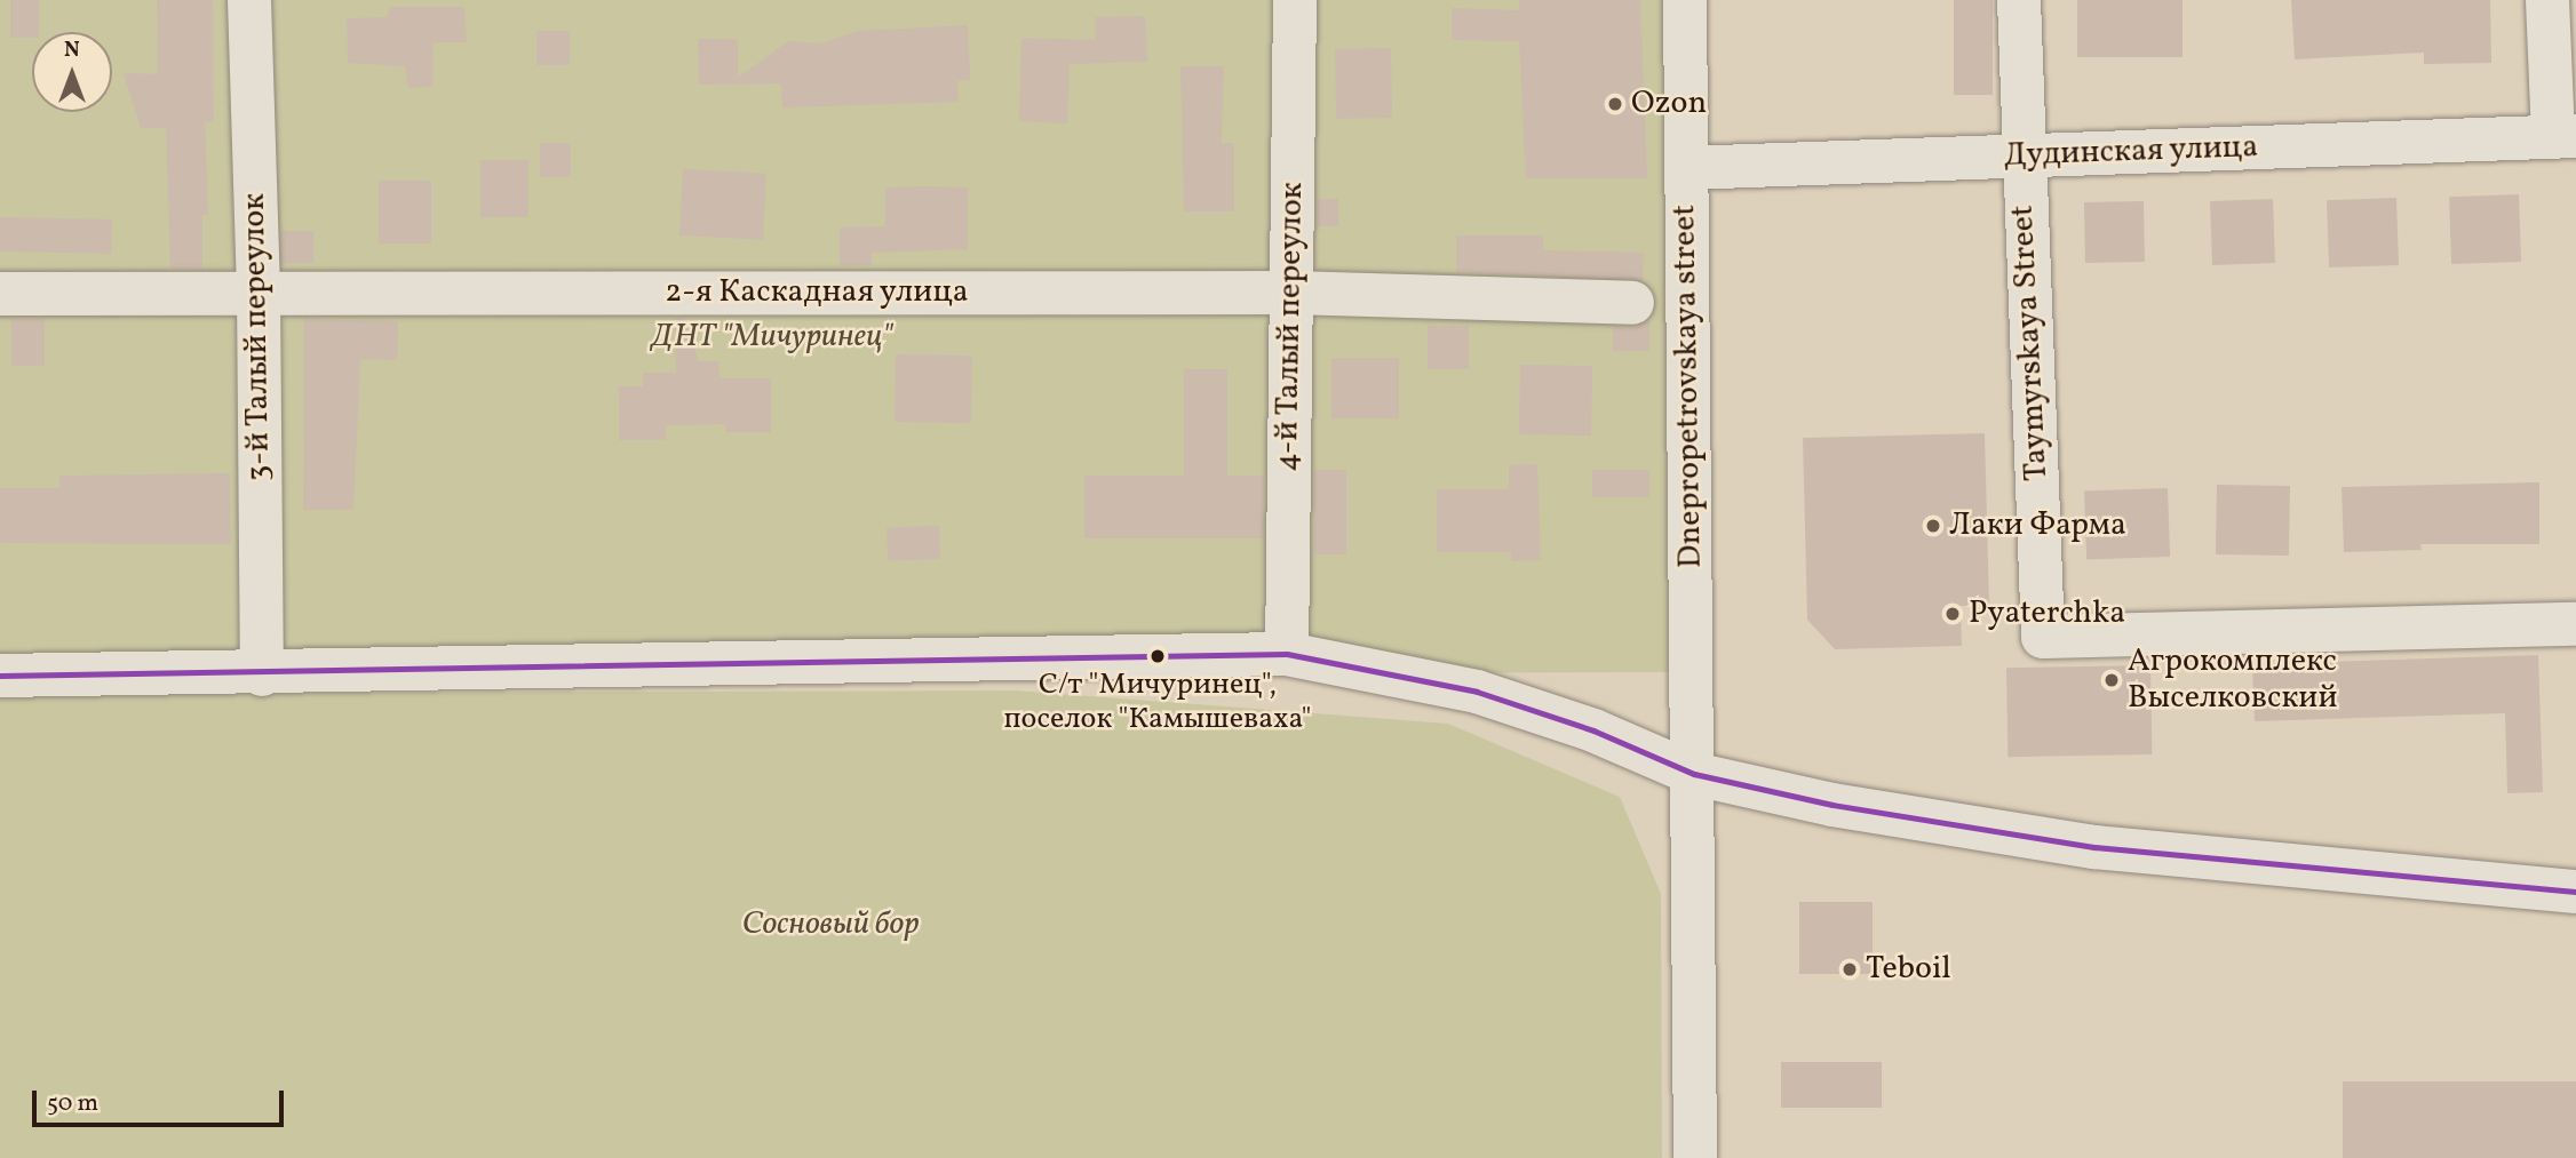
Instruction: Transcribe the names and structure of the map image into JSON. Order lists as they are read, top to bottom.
{
  "streets": {
    "street": [
      "Дудинская улица",
      "2-я Каскадная улица",
      "4-й Талый переулок",
      "3-й Талый переулок",
      "Taymyrskaya Street",
      "Dnepropetrovskaya street"
    ]
  },
  "crossings": [
    ["Дудинская улица", "Taymyrskaya Street"],
    ["Дудинская улица", "Dnepropetrovskaya street"],
    ["2-я Каскадная улица", "4-й Талый переулок"],
    ["2-я Каскадная улица", "3-й Талый переулок"]
  ],
  "parks": ["ДНТ \"Мичуринец\"", "Сосновый бор"],
  "places": [
    "Ozon",
    "Лаки Фарма",
    "Pyaterchka",
    "С/т \"Мичуринец\", поселок \"Камышеваха\"",
    "Агрокомплекс Выселковский",
    "Teboil"
  ],
  "scale_bar": "50 m",
  "north": "top"
}
